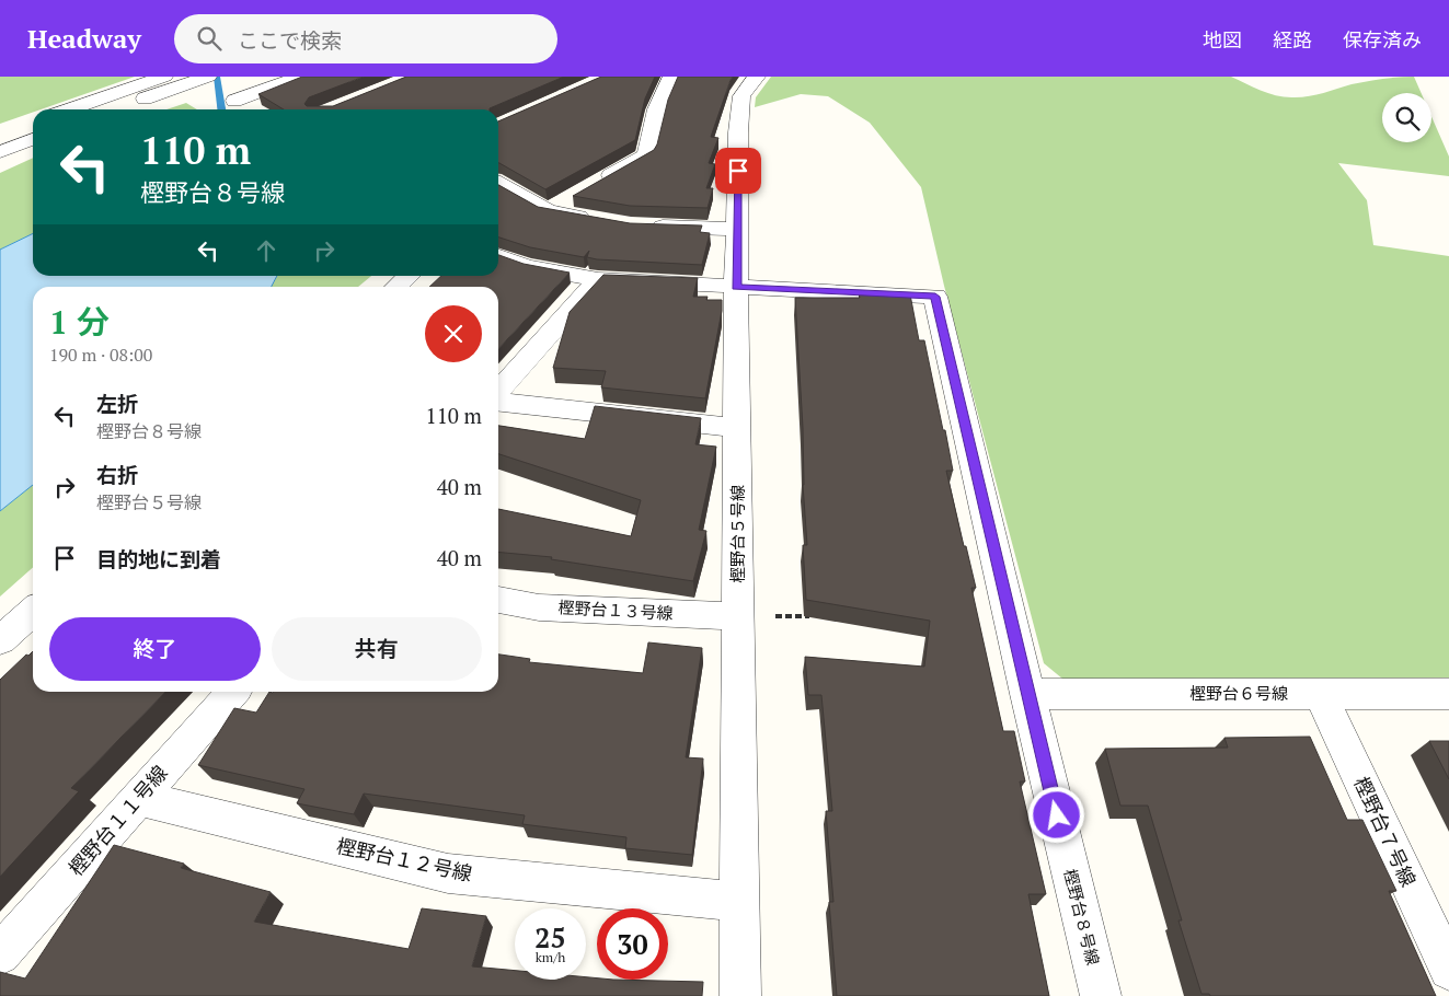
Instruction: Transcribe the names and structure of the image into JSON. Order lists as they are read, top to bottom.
{
  "streets": {
    "street": [
      "樫野台５号線",
      "樫野台１３号線",
      "樫野台６号線",
      "樫野台１１号線",
      "樫野台７号線",
      "樫野台１２号線",
      "樫野台８号線"
    ]
  },
  "crossings": [
    ["樫野台５号線", "樫野台１３号線"],
    ["樫野台５号線", "樫野台１２号線"],
    ["樫野台５号線", "樫野台８号線"],
    ["樫野台６号線", "樫野台７号線"],
    ["樫野台６号線", "樫野台８号線"],
    ["樫野台１１号線", "樫野台１２号線"]
  ],
  "page": {
    "header": "Headway",
    "search": "ここで検索",
    "nav": ["地図", "経路", "保存済み"],
    "turn": ["110 m", "樫野台８号線"],
    "heading": ["1 分", "190 m · 08:00"],
    "list": [
      {
        "name": "左折",
        "note": "樫野台８号線",
        "value": "110 m"
      },
      {
        "name": "右折",
        "note": "樫野台５号線",
        "value": "40 m"
      },
      {
        "name": "目的地に到着",
        "value": "40 m"
      }
    ],
    "buttons": ["終了", "共有"],
    "speed": "25 km/h",
    "limit": "30"
  }
}
